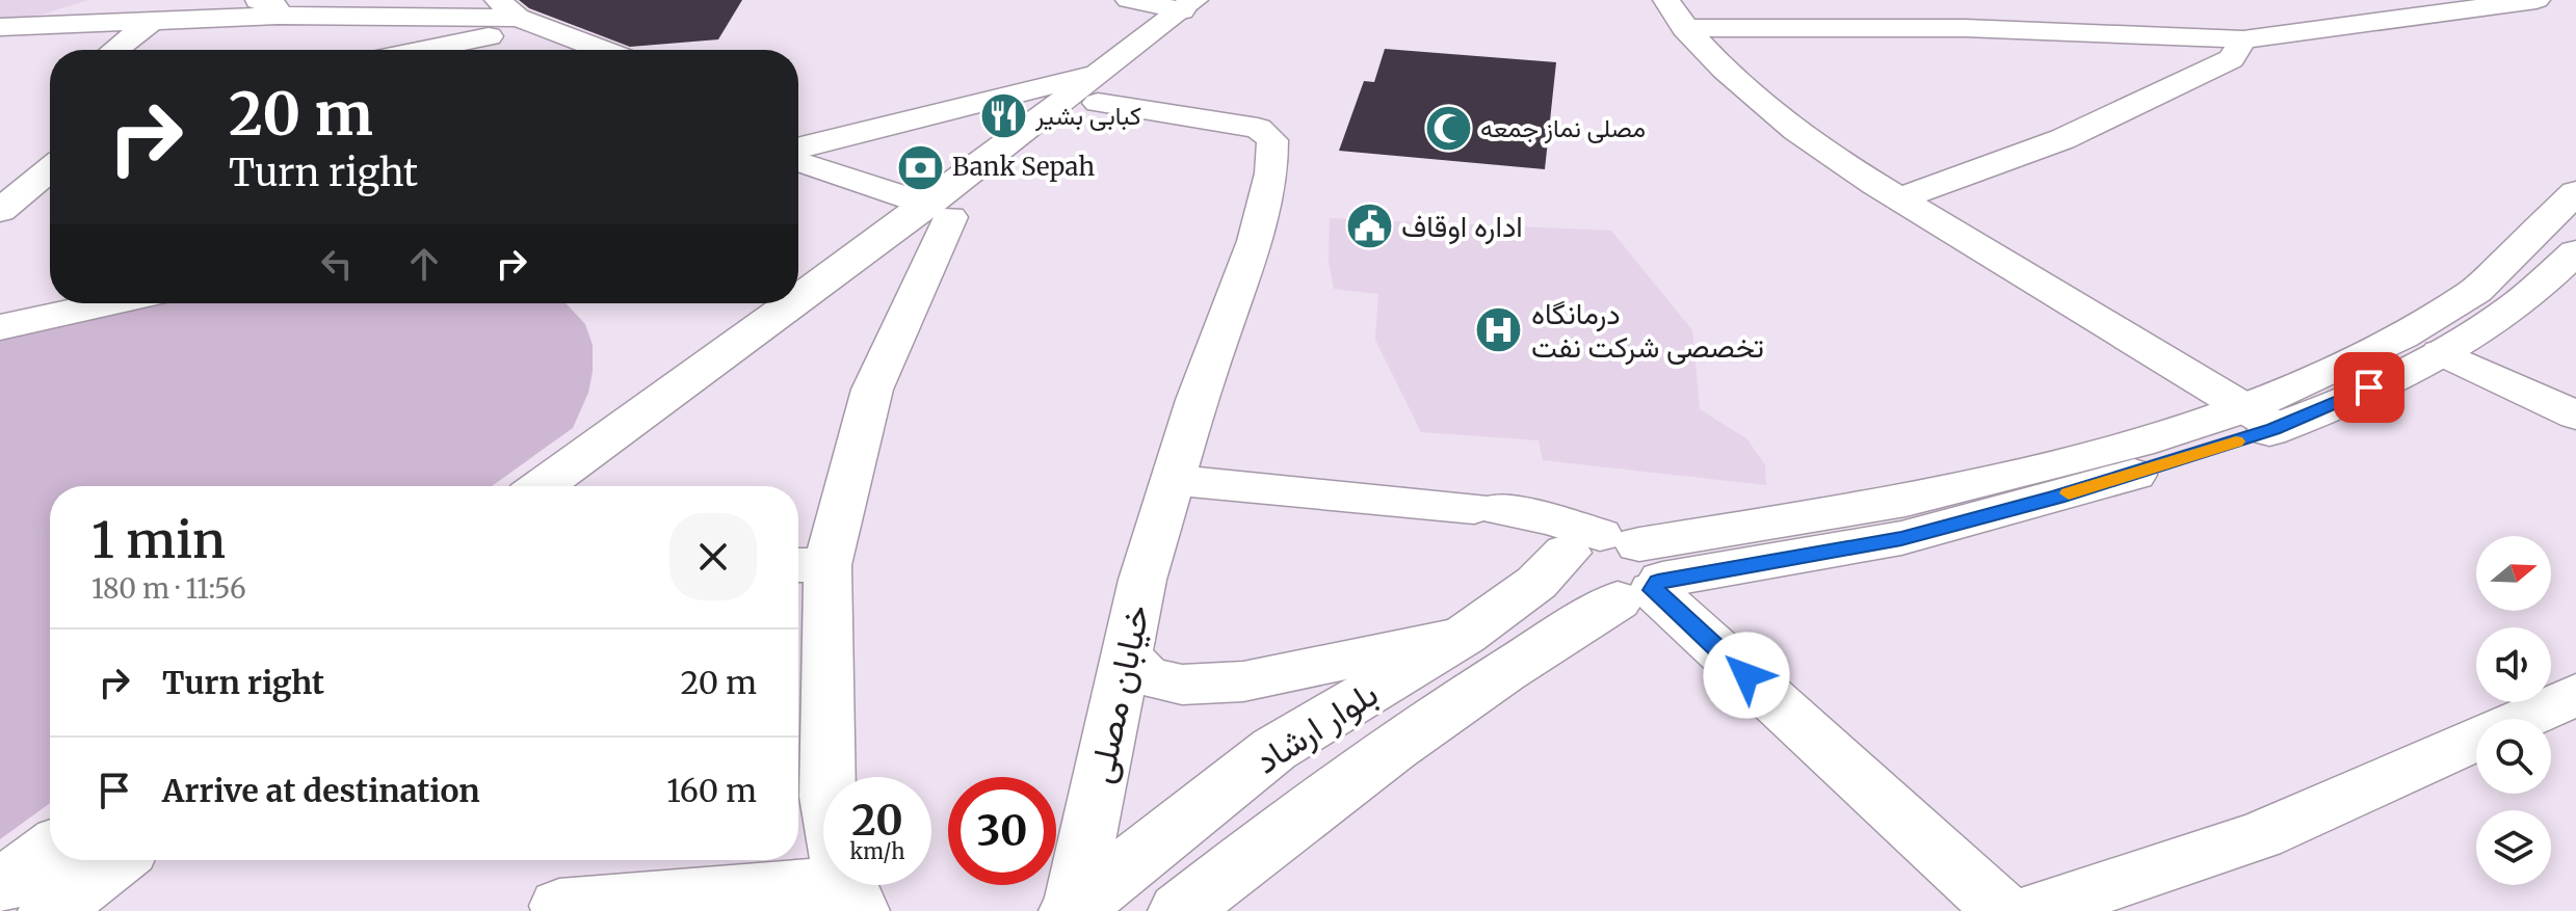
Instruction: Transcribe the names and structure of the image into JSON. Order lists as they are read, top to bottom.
{
  "streets": {
    "main road": ["بلوار ارشاد"],
    "street": ["خیابان مصلی"]
  },
  "crossings": [
    ["خیابان مصلی", "بلوار ارشاد"]
  ],
  "places": {
    "restaurant": ["کبابی بشیر"],
    "mosque": ["مصلی نماز جمعه"],
    "bank": ["Bank Sepah"],
    "public building": ["اداره اوقاف"],
    "hospital": ["درمانگاه تخصصی شرکت نفت"]
  },
  "north": "right",
  "page": {
    "turn": ["20 m", "Turn right"],
    "heading": ["1 min", "180 m · 11:56"],
    "list": [
      {
        "name": "Turn right",
        "value": "20 m"
      },
      {
        "name": "Arrive at destination",
        "value": "160 m"
      }
    ],
    "speed": "20 km/h",
    "limit": "30"
  }
}
